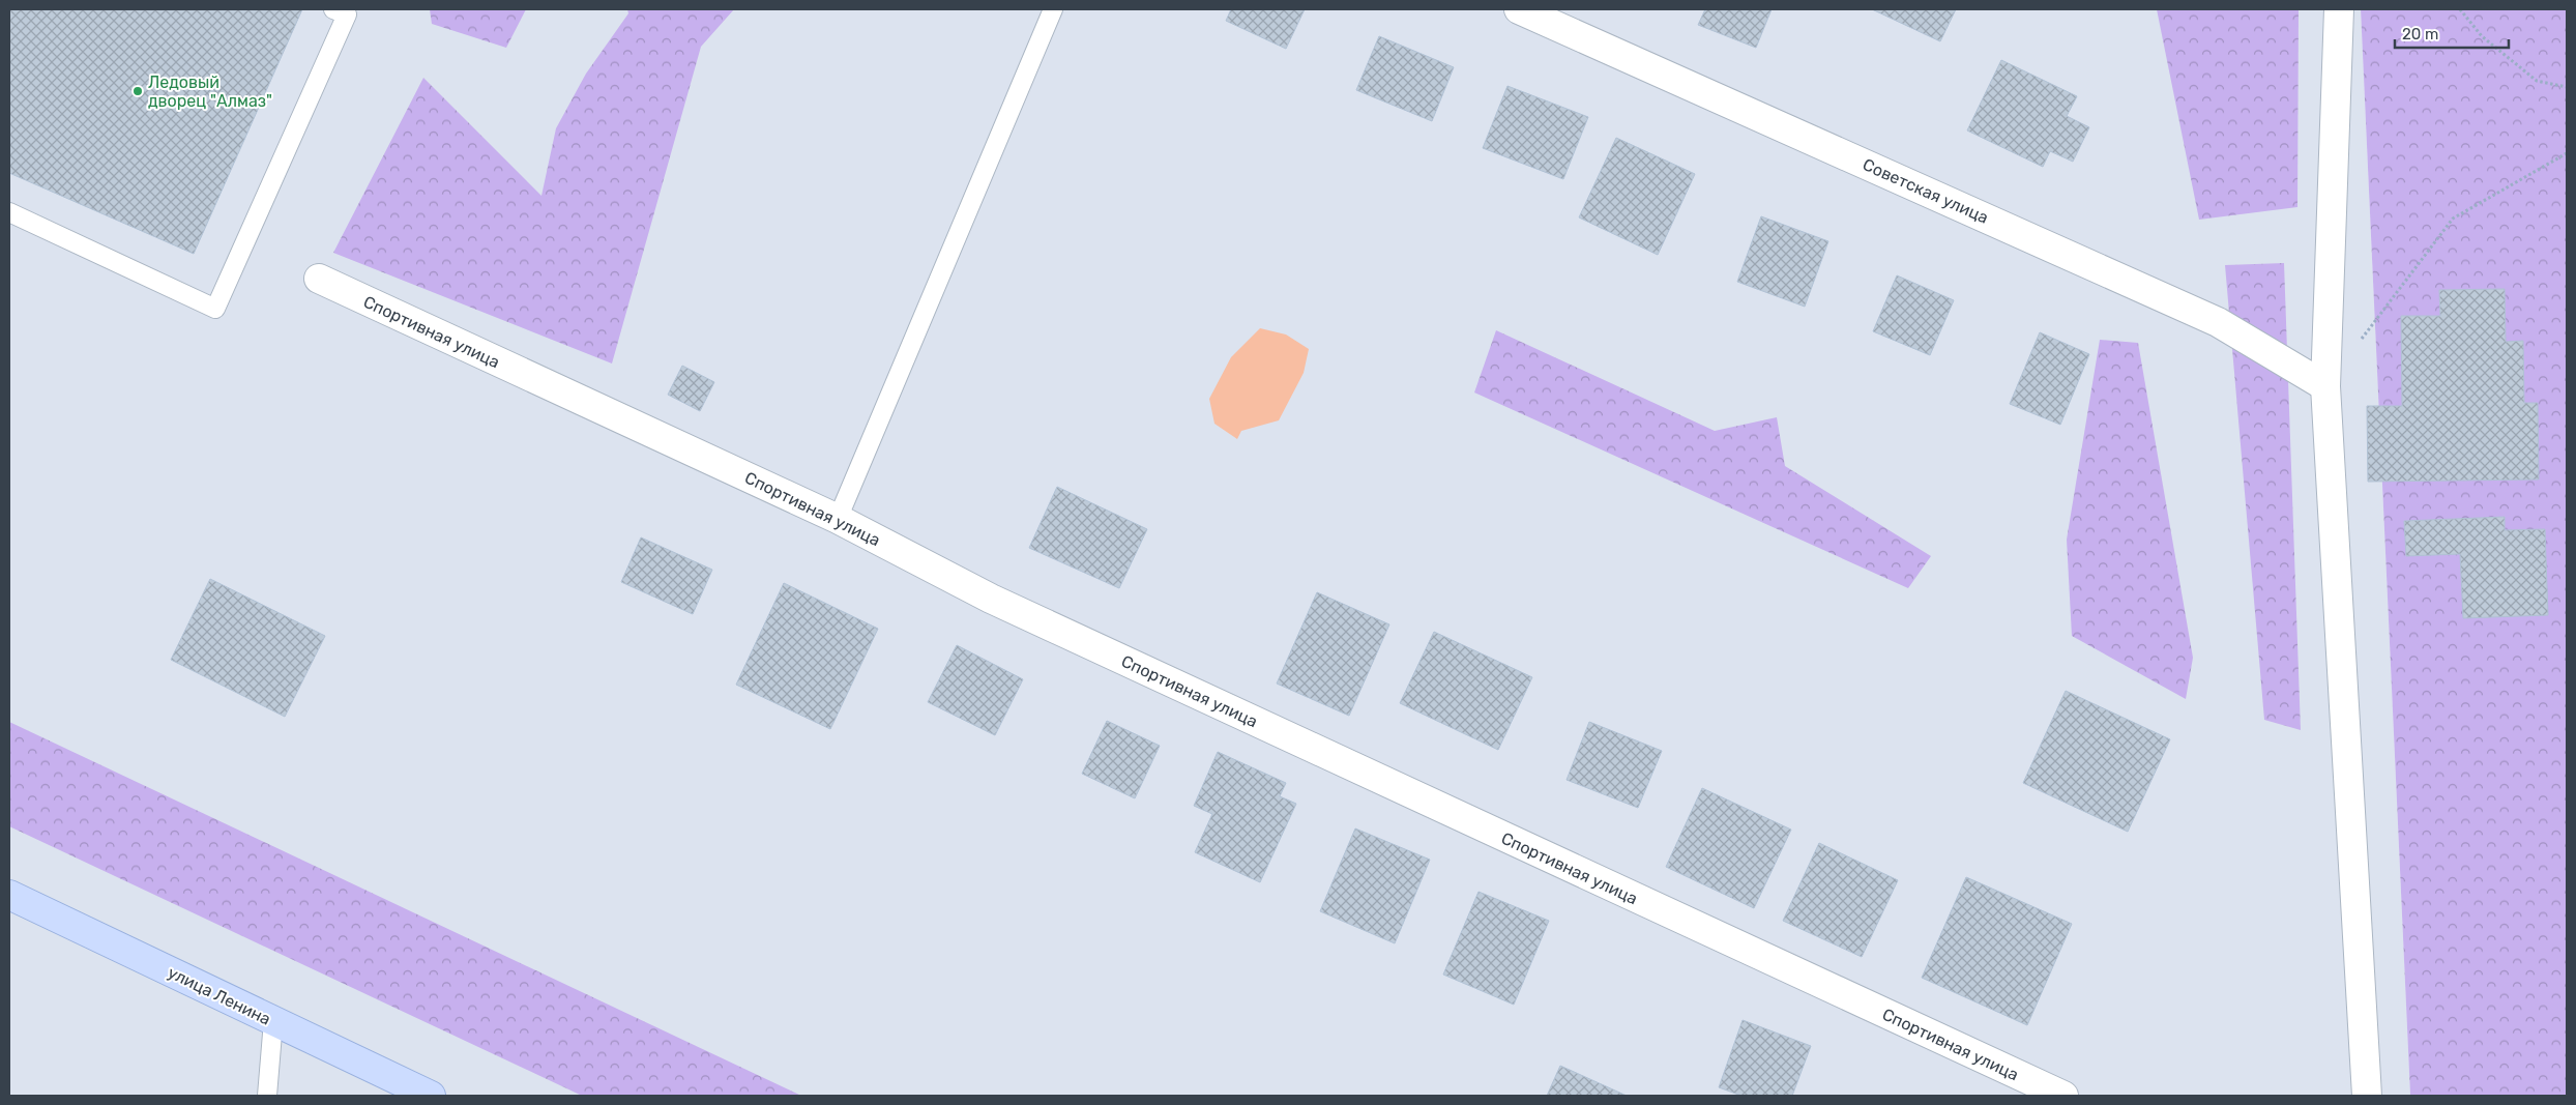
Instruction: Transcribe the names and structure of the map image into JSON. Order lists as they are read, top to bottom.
{
  "streets": {
    "street": ["Советская улица", "Спортивная улица", "улица Ленина"]
  },
  "places": ["Ледовый дворец \"Алмаз\""],
  "scale_bar": "20 m"
}
